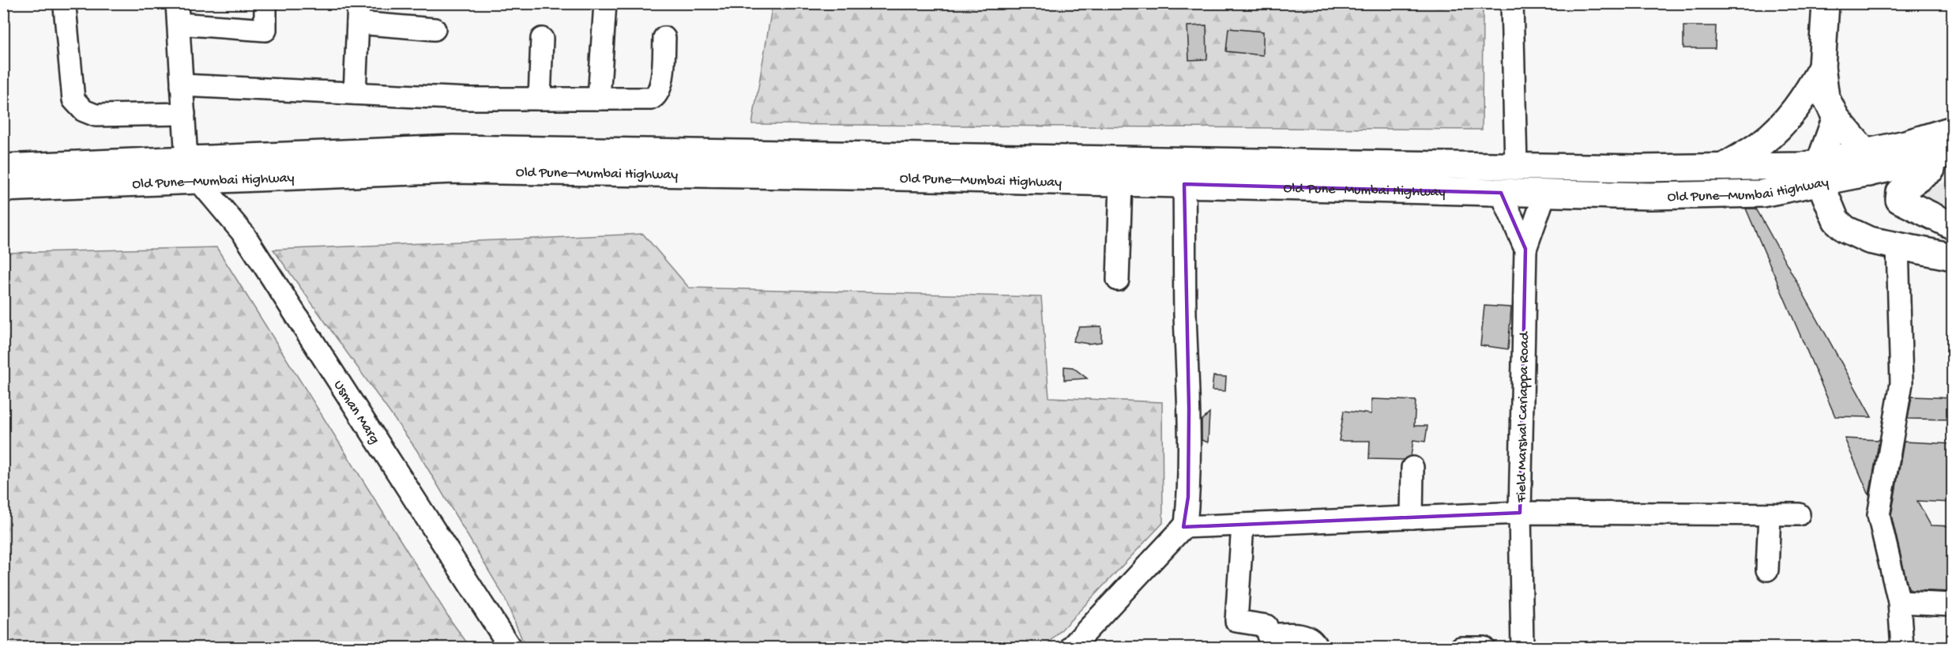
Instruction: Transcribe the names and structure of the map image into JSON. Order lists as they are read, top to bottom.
{
  "streets": {
    "main road": ["Old Pune–Mumbai Highway"],
    "street": ["Usman Marg", "Field Marshal Cariappa Road"]
  },
  "crossings": [
    ["Old Pune–Mumbai Highway", "Usman Marg"],
    ["Old Pune–Mumbai Highway", "Field Marshal Cariappa Road"]
  ]
}
